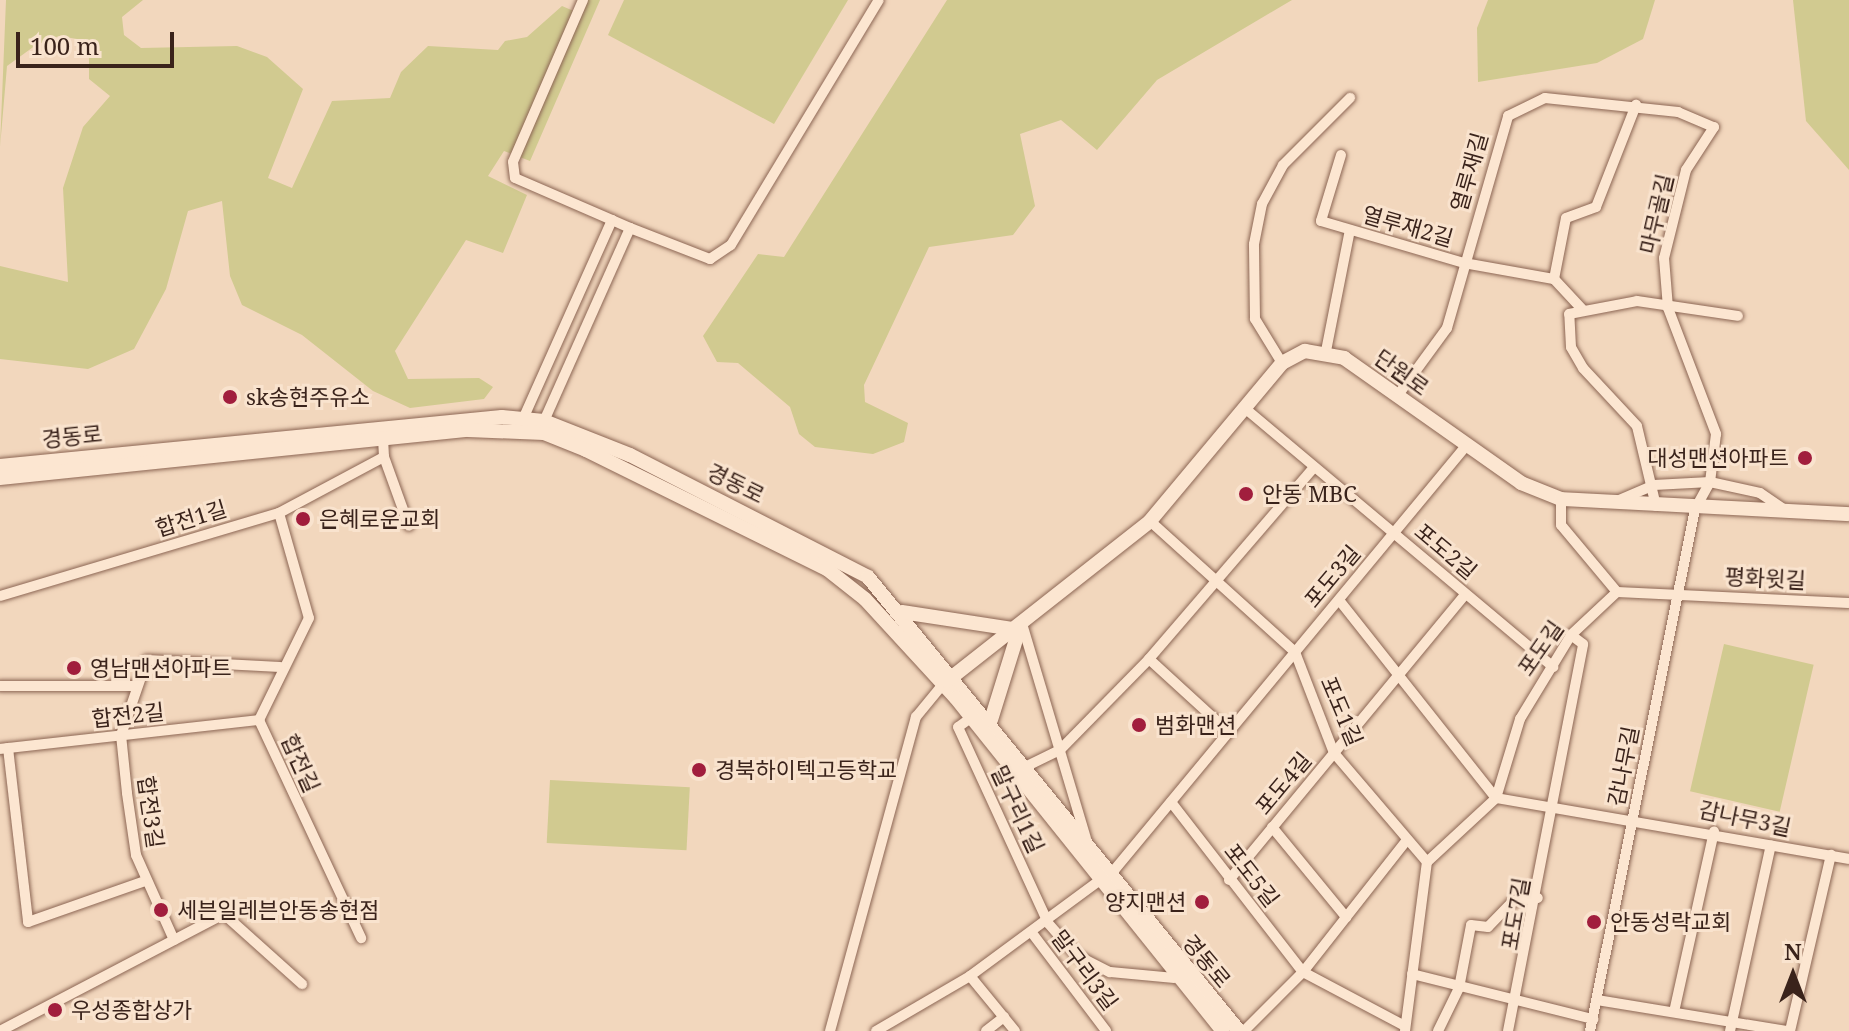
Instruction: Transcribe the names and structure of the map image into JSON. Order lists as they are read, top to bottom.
{
  "streets": {
    "street": [
      "열루재길",
      "마무골길",
      "열루재2길",
      "단원로",
      "경동로",
      "합전1길",
      "포도2길",
      "포도3길",
      "평화윗길",
      "포도길",
      "포도1길",
      "합전2길",
      "합전길",
      "감나무길",
      "포도4길",
      "말구리1길",
      "합전3길",
      "감나무3길",
      "포도5길",
      "포도7길",
      "말구리3길"
    ]
  },
  "crossings": [
    ["열루재길", "마무골길"],
    ["열루재길", "열루재2길"],
    ["열루재길", "단원로"],
    ["마무골길", "단원로"],
    ["마무골길", "감나무길"],
    ["단원로", "포도3길"],
    ["단원로", "감나무길"],
    ["경동로", "포도3길"],
    ["경동로", "말구리1길"],
    ["합전1길", "합전길"],
    ["포도2길", "포도3길"],
    ["포도2길", "포도길"],
    ["포도2길", "포도4길"],
    ["포도3길", "포도1길"],
    ["포도3길", "포도5길"],
    ["평화윗길", "감나무길"],
    ["포도길", "포도7길"],
    ["포도1길", "포도4길"],
    ["합전2길", "합전길"],
    ["합전2길", "합전3길"],
    ["합전길", "합전3길"],
    ["감나무길", "감나무3길"],
    ["포도4길", "포도5길"]
  ],
  "places": [
    "sk송현주유소",
    "대성맨션아파트",
    "안동 MBC",
    "은혜로운교회",
    "영남맨션아파트",
    "범화맨션",
    "경북하이텍고등학교",
    "양지맨션",
    "세븐일레븐안동송현점",
    "안동성락교회",
    "우성종합상가"
  ],
  "scale_bar": "100 m",
  "north": "top"
}
